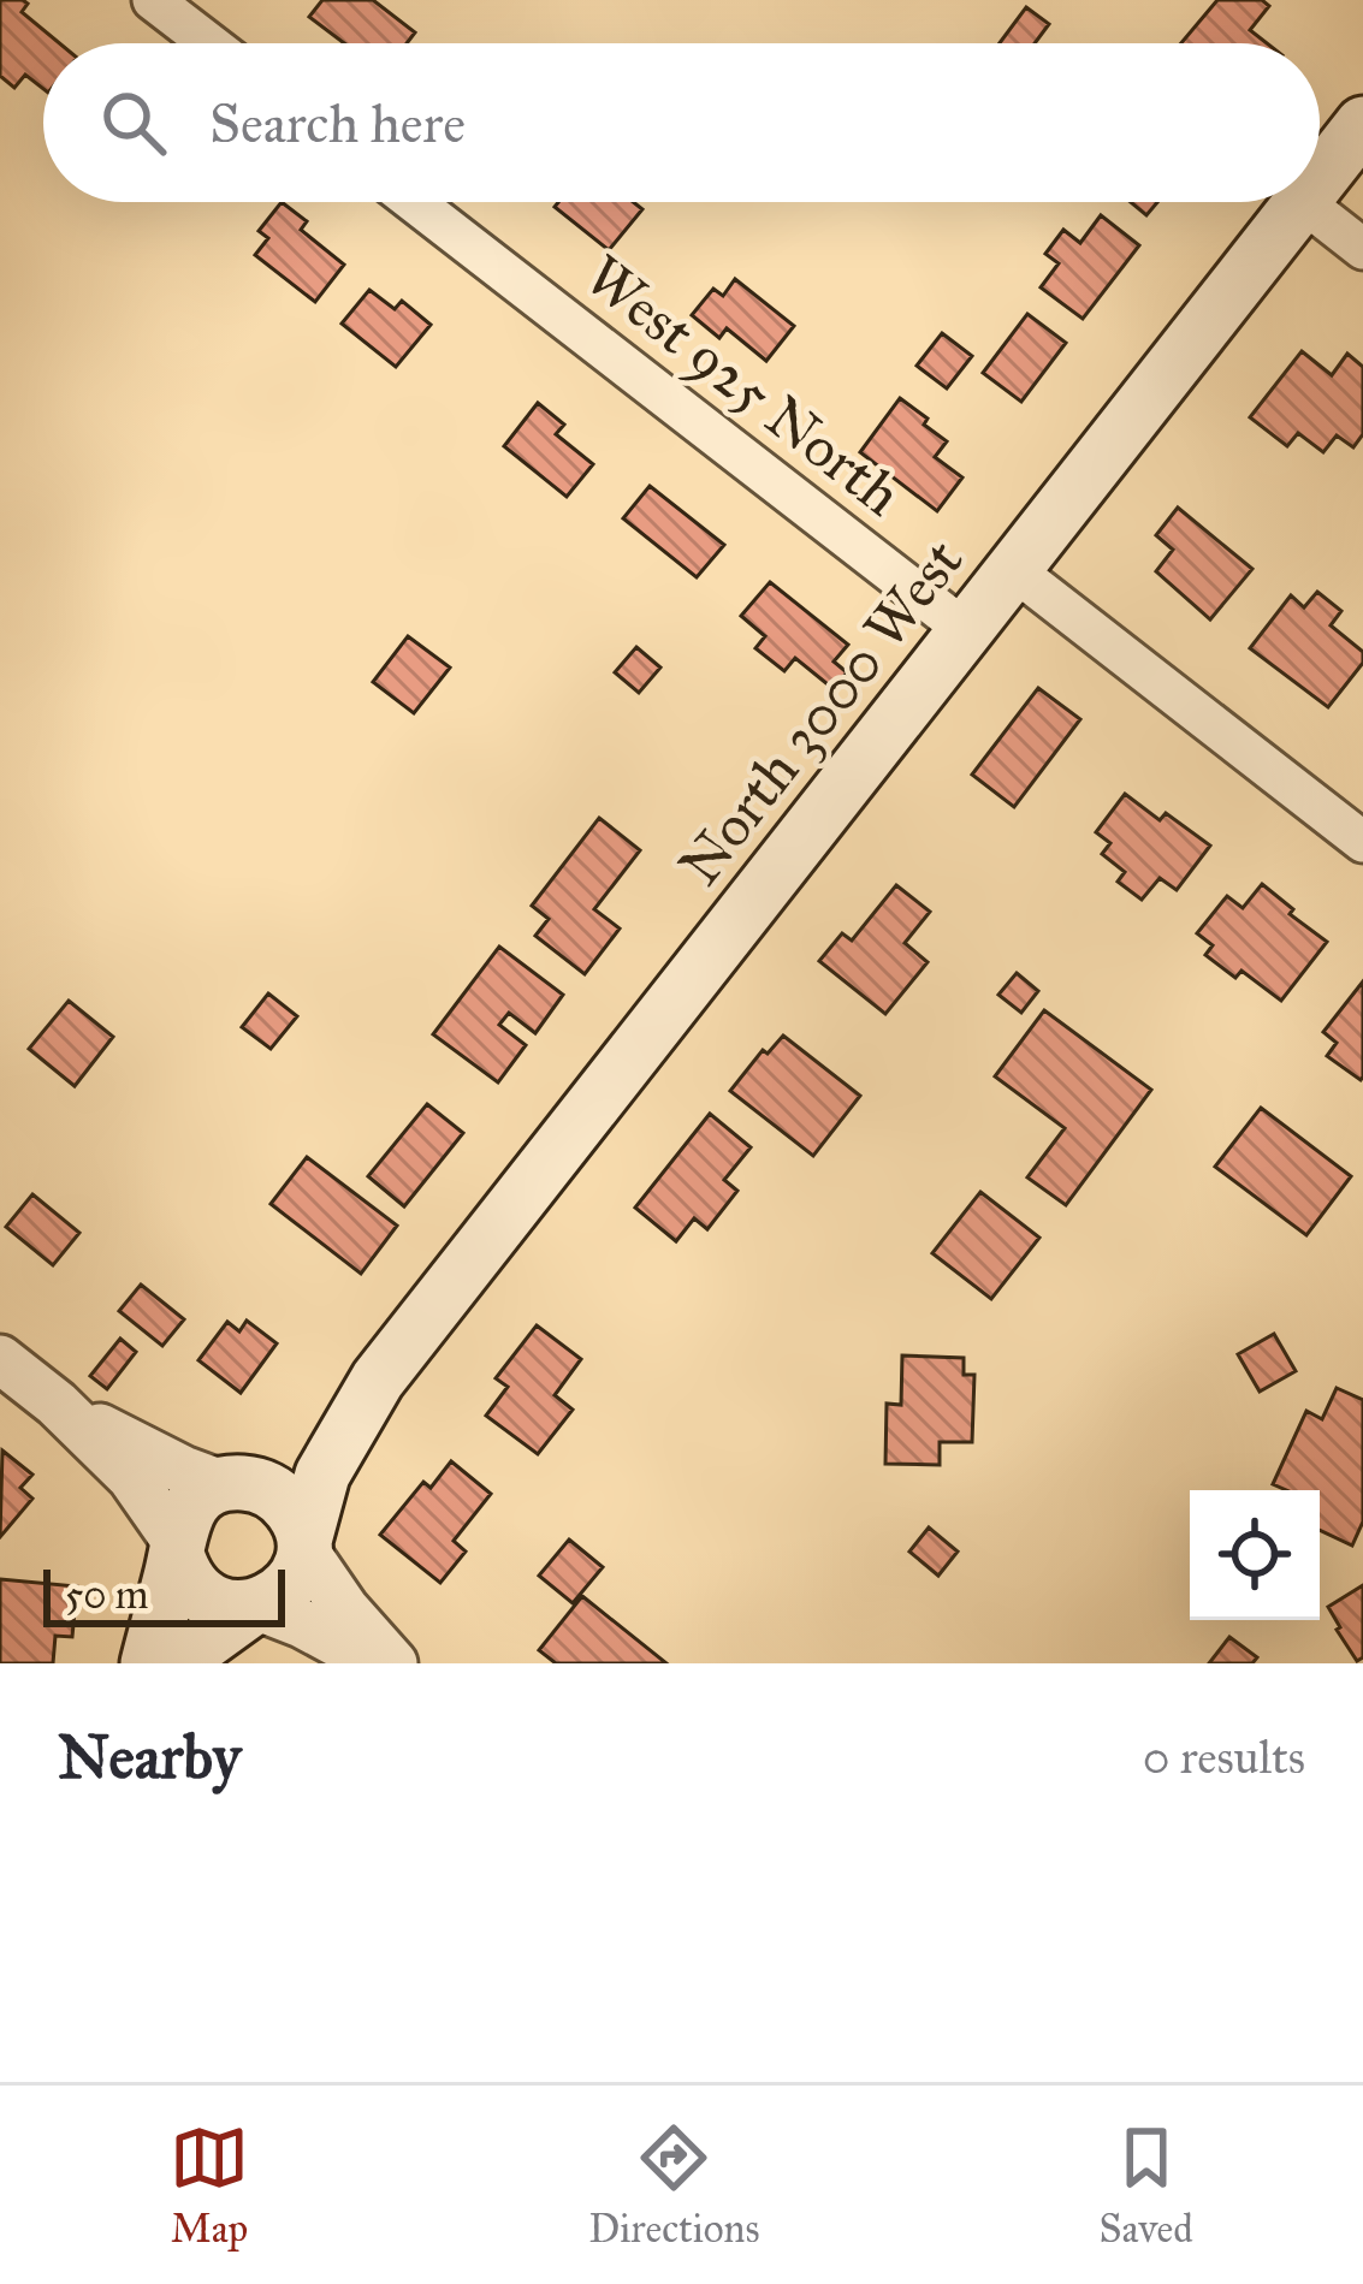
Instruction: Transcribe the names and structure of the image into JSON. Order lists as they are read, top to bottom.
{
  "streets": {
    "main road": ["North 3000 West"],
    "street": ["West 925 North"]
  },
  "crossings": [
    ["West 925 North", "North 3000 West"]
  ],
  "scale_bar": "50 m",
  "page": {
    "search": "Search here",
    "scale": "50 m",
    "heading": ["Nearby", "0 results"],
    "nav": ["Map", "Directions", "Saved"]
  }
}
